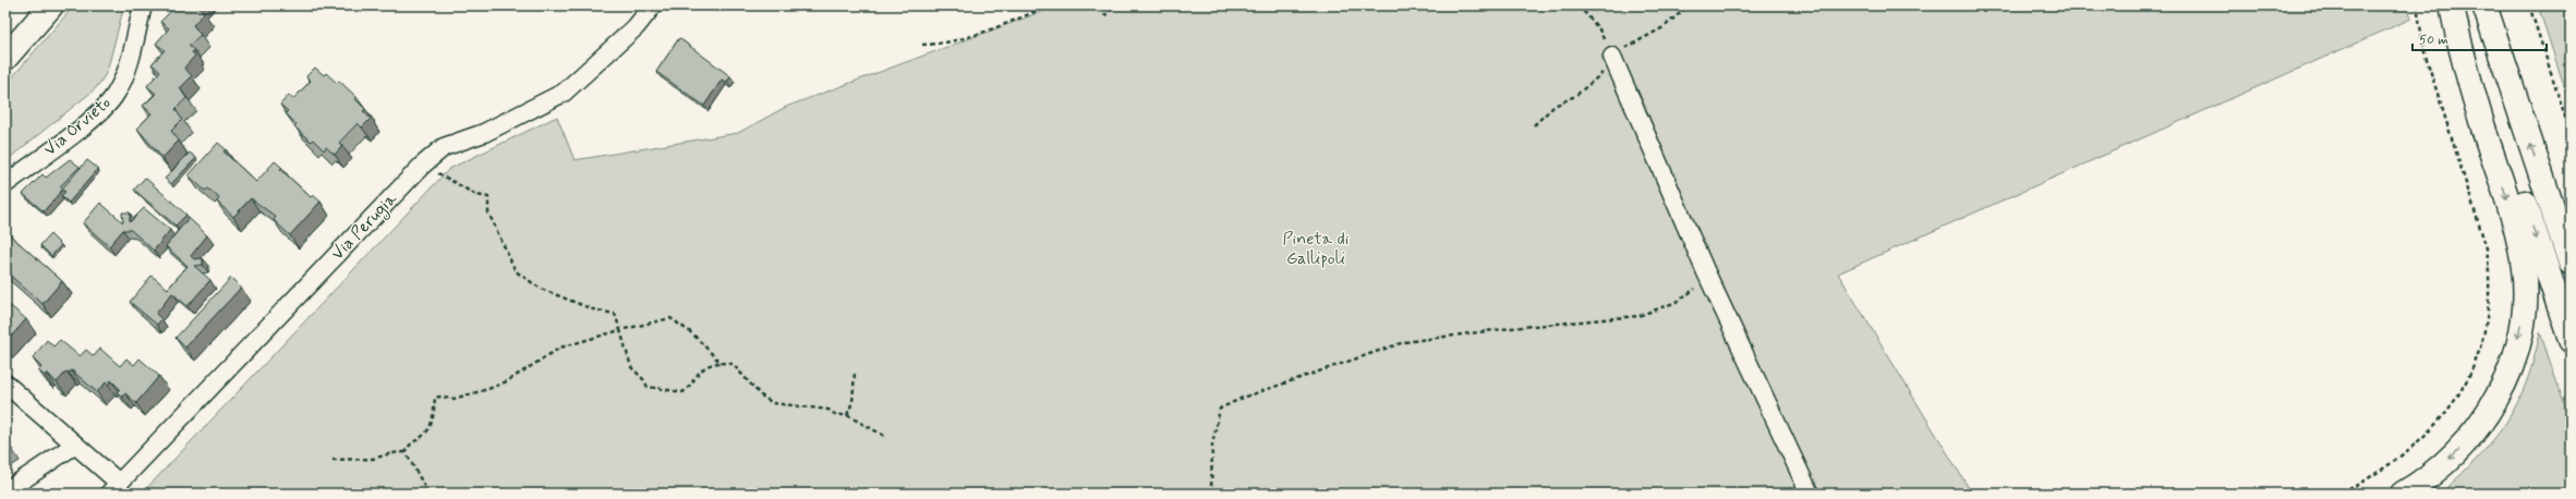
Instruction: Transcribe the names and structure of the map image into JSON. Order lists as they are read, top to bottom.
{
  "streets": {
    "street": ["Via Orvieto", "Via Perugia"]
  },
  "parks": ["Pineta di Gallipoli"],
  "scale_bar": "50 m"
}
